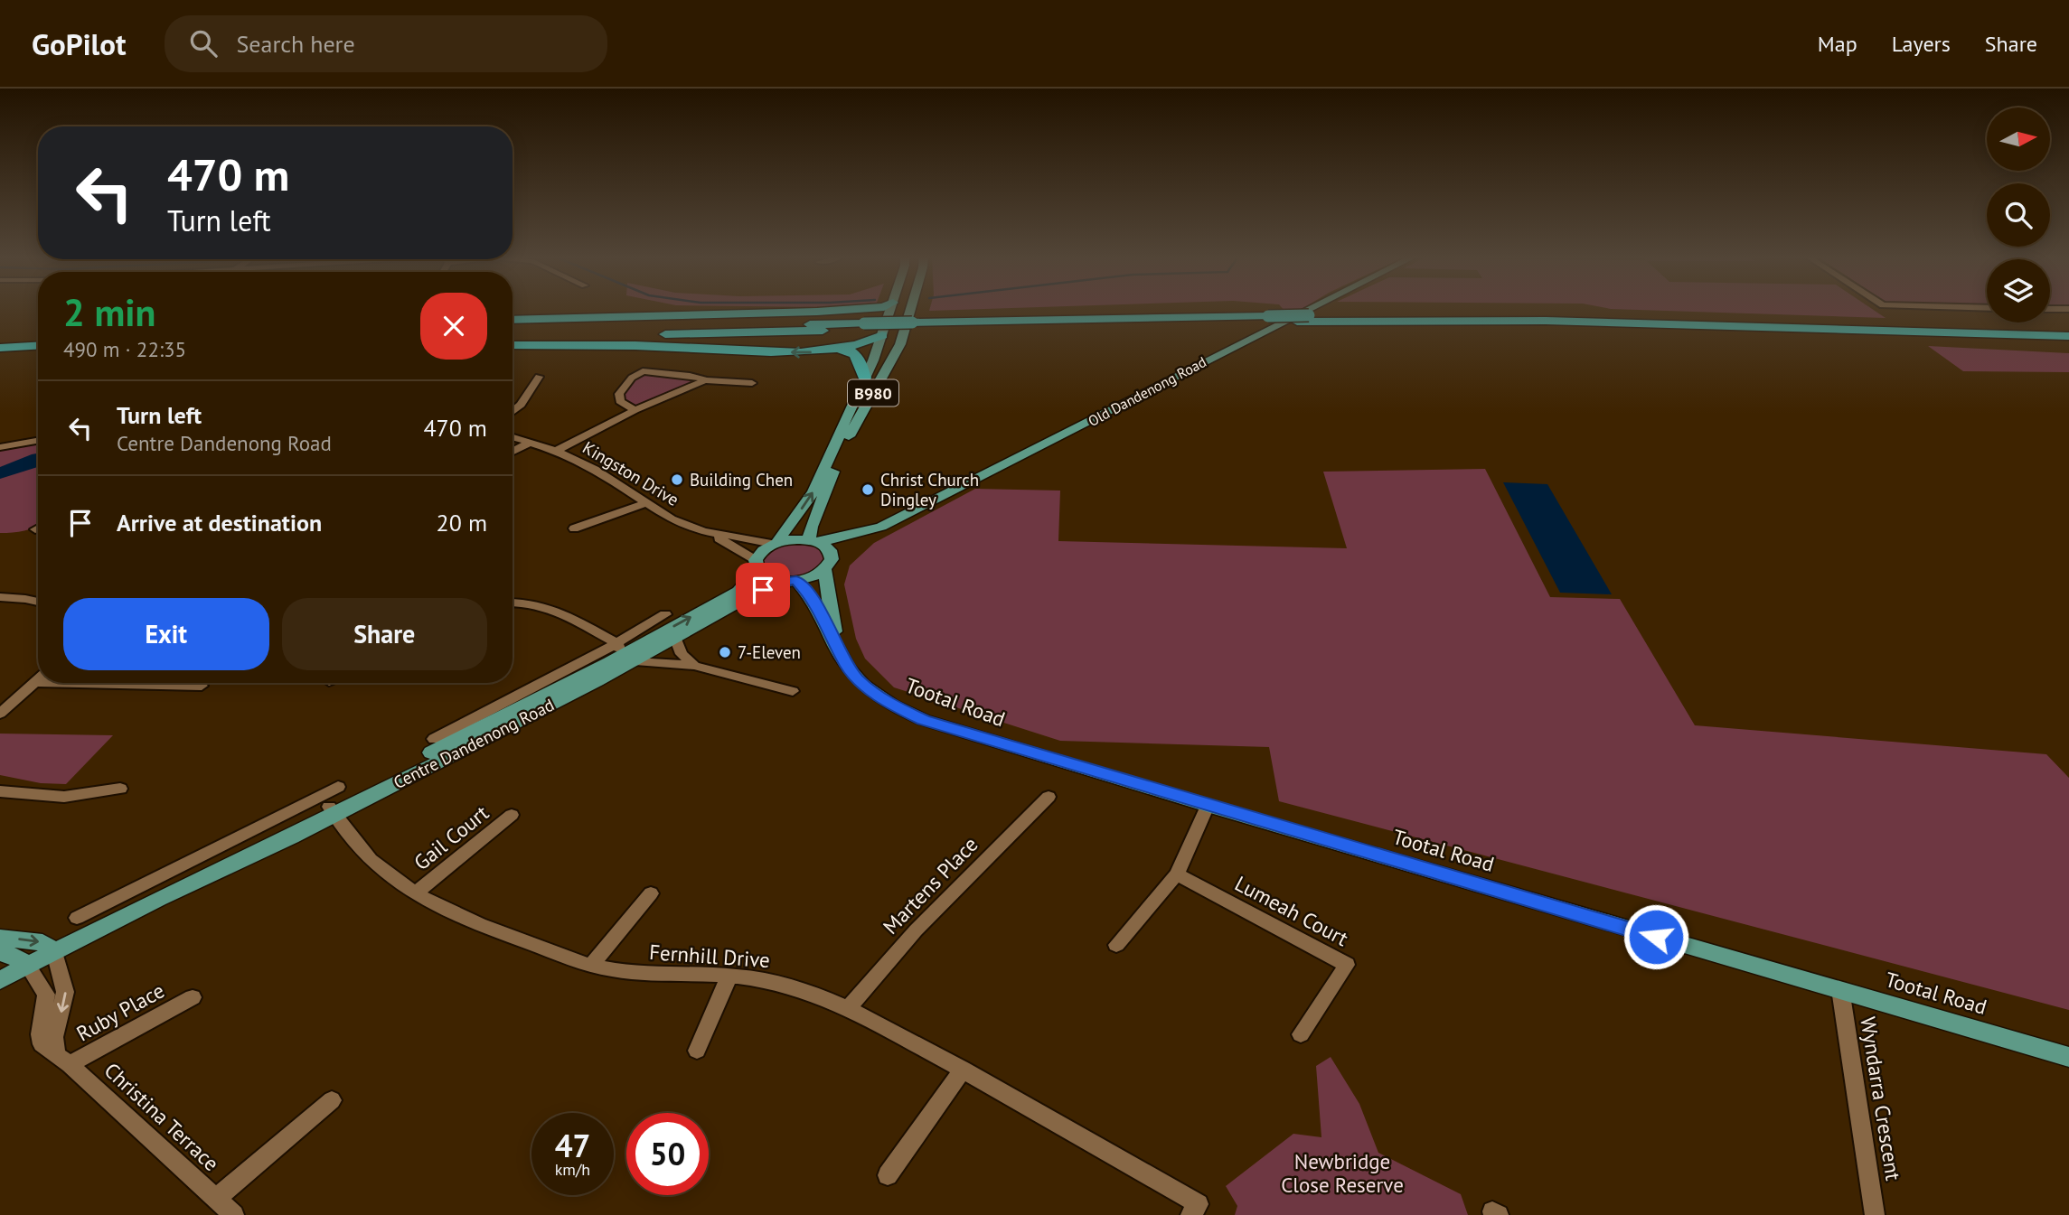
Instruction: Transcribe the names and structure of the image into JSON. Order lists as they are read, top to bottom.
{
  "streets": {
    "main road": [
      "Old Dandenong Road",
      "B980",
      "Tootal Road",
      "Centre Dandenong Road"
    ],
    "street": [
      "Kingston Drive",
      "Gail Court",
      "Martens Place",
      "Lumeah Court",
      "Fernhill Drive",
      "Ruby Place",
      "Wyndarra Crescent",
      "Christina Terrace"
    ]
  },
  "crossings": [
    ["Old Dandenong Road", "B980"],
    ["Old Dandenong Road", "Kingston Drive"],
    ["Old Dandenong Road", "Tootal Road"],
    ["Old Dandenong Road", "Centre Dandenong Road"],
    ["B980", "Kingston Drive"],
    ["B980", "Centre Dandenong Road"],
    ["Kingston Drive", "Centre Dandenong Road"],
    ["Tootal Road", "Centre Dandenong Road"],
    ["Tootal Road", "Wyndarra Crescent"],
    ["Centre Dandenong Road", "Fernhill Drive"],
    ["Centre Dandenong Road", "Christina Terrace"],
    ["Gail Court", "Fernhill Drive"],
    ["Martens Place", "Fernhill Drive"],
    ["Ruby Place", "Christina Terrace"]
  ],
  "parks": ["Newbridge Close Reserve"],
  "places": ["Building Chen", "Christ Church Dingley", "7-Eleven"],
  "north": "right",
  "page": {
    "header": "GoPilot",
    "search": "Search here",
    "nav": ["Map", "Layers", "Share"],
    "turn": ["470 m", "Turn left"],
    "heading": ["2 min", "490 m · 22:35"],
    "list": [
      {
        "name": "Turn left",
        "note": "Centre Dandenong Road",
        "value": "470 m"
      },
      {
        "name": "Arrive at destination",
        "value": "20 m"
      }
    ],
    "buttons": ["Exit", "Share"],
    "speed": "47 km/h",
    "limit": "50"
  }
}
